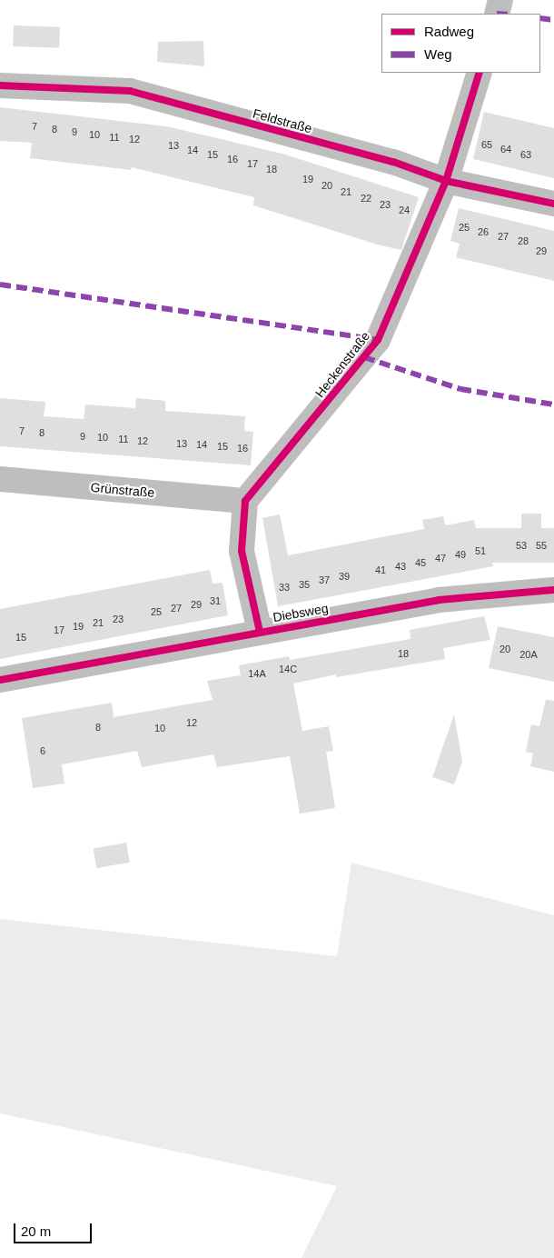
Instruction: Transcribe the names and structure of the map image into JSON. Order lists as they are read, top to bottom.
{
  "streets": {
    "street": [
      "Feldstraße",
      "Heckenstraße",
      "Grünstraße",
      "Diebsweg"
    ]
  },
  "crossings": [
    ["Feldstraße", "Heckenstraße"],
    ["Heckenstraße", "Grünstraße"]
  ],
  "house_numbers": [
    "7",
    "8",
    "9",
    "10",
    "11",
    "12",
    "65",
    "13",
    "64",
    "14",
    "15",
    "63",
    "16",
    "17",
    "18",
    "19",
    "20",
    "21",
    "22",
    "23",
    "24",
    "25",
    "26",
    "27",
    "28",
    "29",
    "7",
    "8",
    "9",
    "10",
    "11",
    "12",
    "13",
    "14",
    "15",
    "16",
    "53",
    "55",
    "51",
    "49",
    "47",
    "45",
    "43",
    "41",
    "39",
    "37",
    "35",
    "33",
    "31",
    "29",
    "27",
    "25",
    "23",
    "21",
    "19",
    "17",
    "15",
    "20",
    "18",
    "20A",
    "14C",
    "14A",
    "12",
    "8",
    "10",
    "6"
  ],
  "legend": ["Radweg", "Weg"],
  "scale_bar": "20 m"
}
